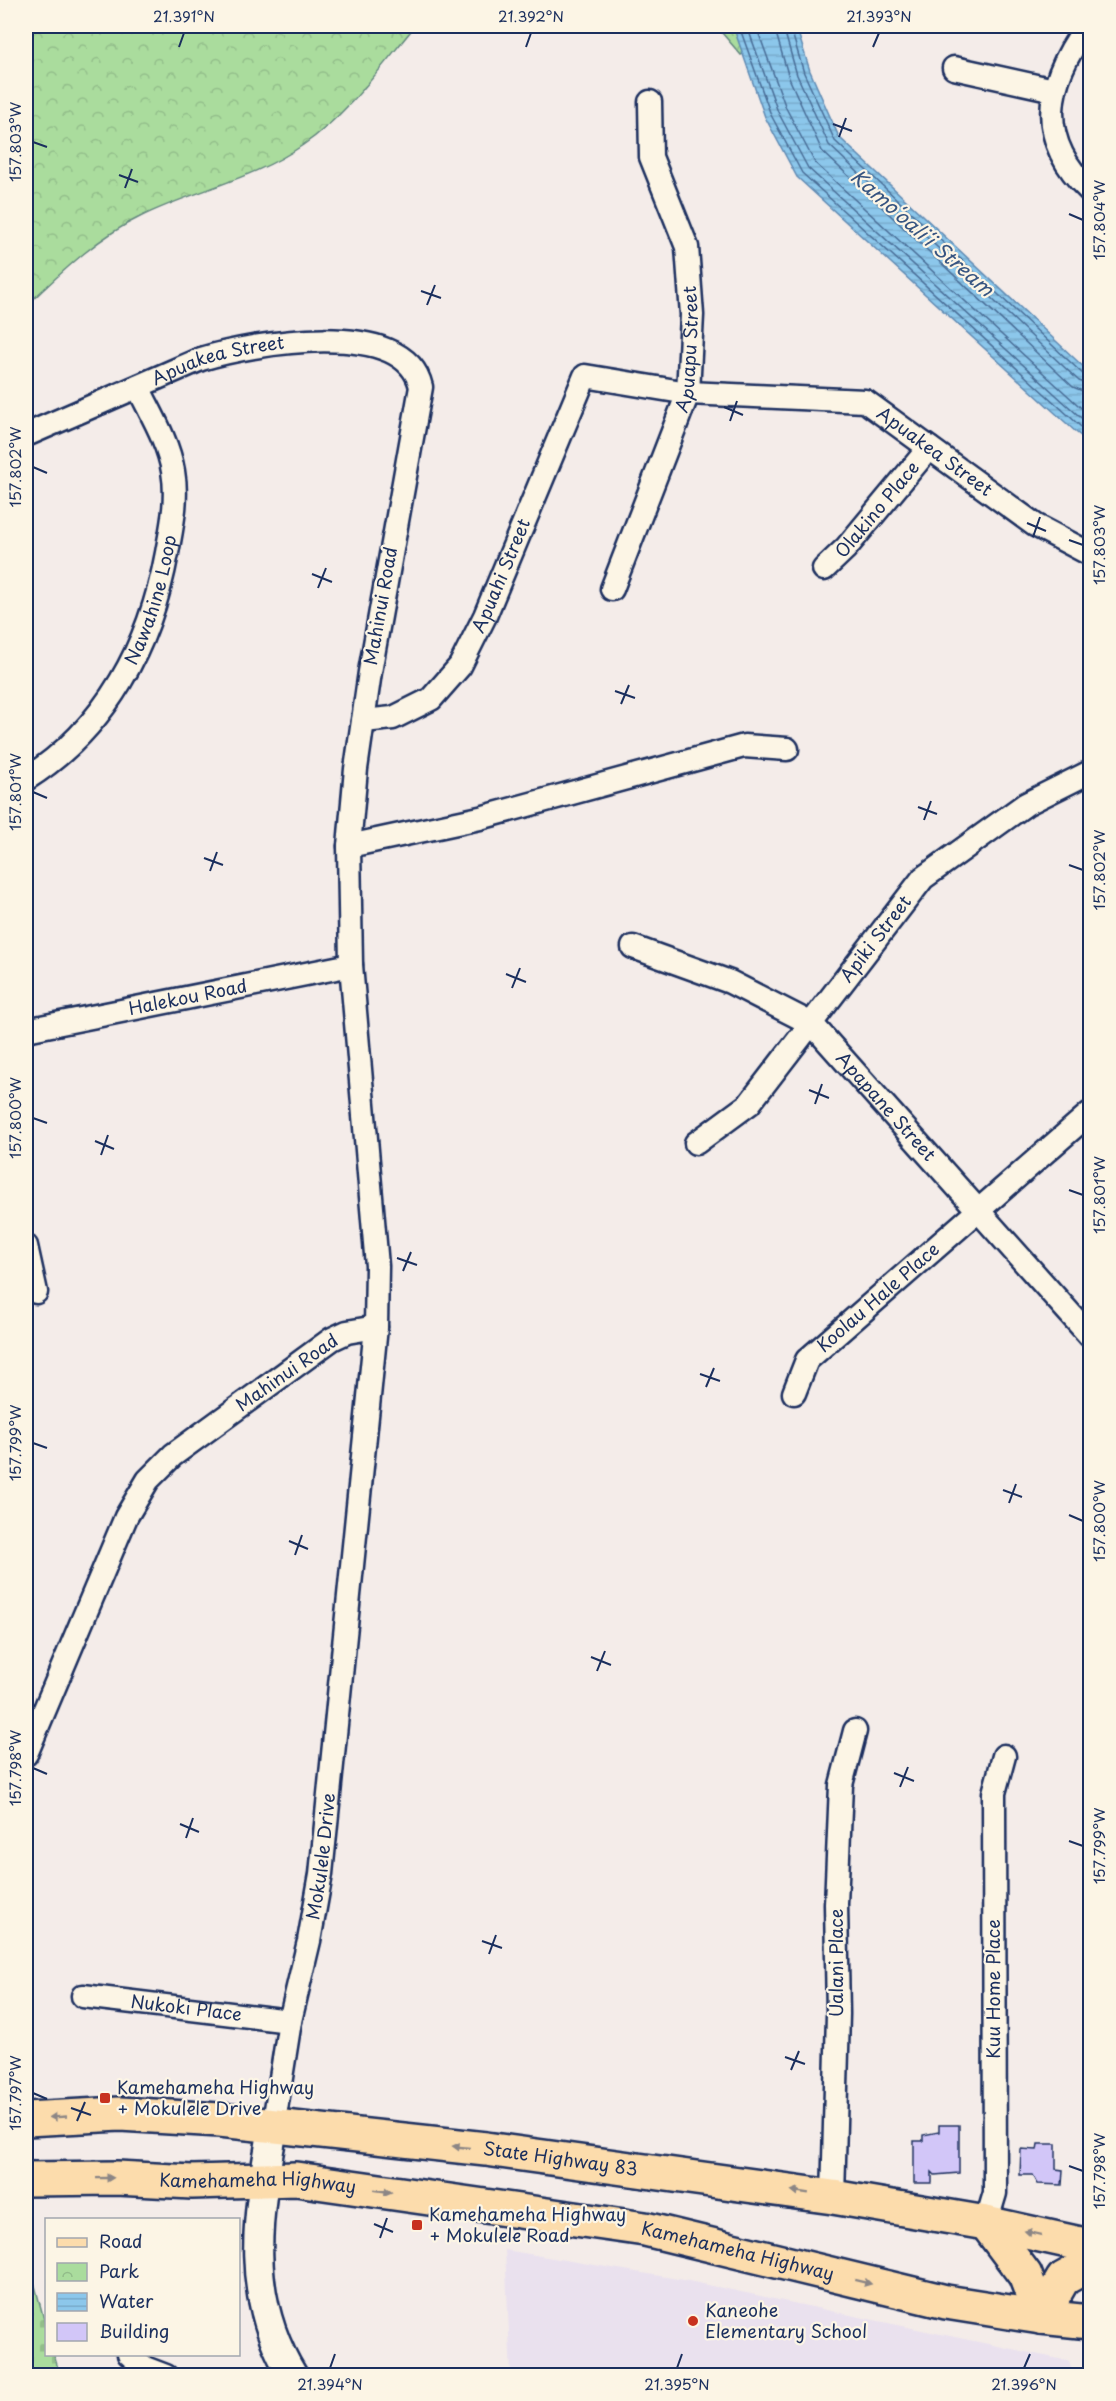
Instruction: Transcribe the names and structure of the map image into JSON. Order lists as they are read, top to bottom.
{
  "streets": {
    "main road": ["State Highway 83", "Kamehameha Highway"],
    "street": [
      "Apuapu Street",
      "Apuakea Street",
      "Olakino Place",
      "Apuahi Street",
      "Nawahine Loop",
      "Mahinui Road",
      "Apiki Street",
      "Halekou Road",
      "Apapane Street",
      "Koolau Hale Place",
      "Mokulele Drive",
      "Ualani Place",
      "Kuu Home Place",
      "Nukoki Place"
    ]
  },
  "crossings": [
    ["Apuapu Street", "Apuakea Street"],
    ["Apuakea Street", "Olakino Place"],
    ["Apuakea Street", "Apuahi Street"],
    ["Apuakea Street", "Nawahine Loop"],
    ["Apuakea Street", "Mahinui Road"],
    ["Apuahi Street", "Mahinui Road"],
    ["Mahinui Road", "Halekou Road"],
    ["Mahinui Road", "Mokulele Drive"],
    ["Apiki Street", "Apapane Street"],
    ["Apapane Street", "Koolau Hale Place"],
    ["Mokulele Drive", "Nukoki Place"],
    ["Mokulele Drive", "State Highway 83"],
    ["Mokulele Drive", "Kamehameha Highway"],
    ["Ualani Place", "State Highway 83"],
    ["Kuu Home Place", "State Highway 83"]
  ],
  "one_way": ["State Highway 83", "Kamehameha Highway"],
  "water": ["Kamoʻoaliʻi Stream"],
  "places": {
    "transit": ["Kamehameha Highway + Mokulele Drive", "Kamehameha Highway + Mokulele Road"],
    "other": ["Kaneohe Elementary School"]
  },
  "legend": [
    "Road",
    "Park",
    "Water",
    "Building"
  ],
  "coordinates": [
    "21.391°N",
    "21.392°N",
    "21.393°N",
    "157.803°W",
    "157.804°W",
    "157.802°W",
    "157.801°W",
    "157.800°W",
    "157.799°W",
    "157.798°W",
    "157.797°W",
    "21.394°N",
    "21.395°N",
    "21.396°N"
  ]
}
